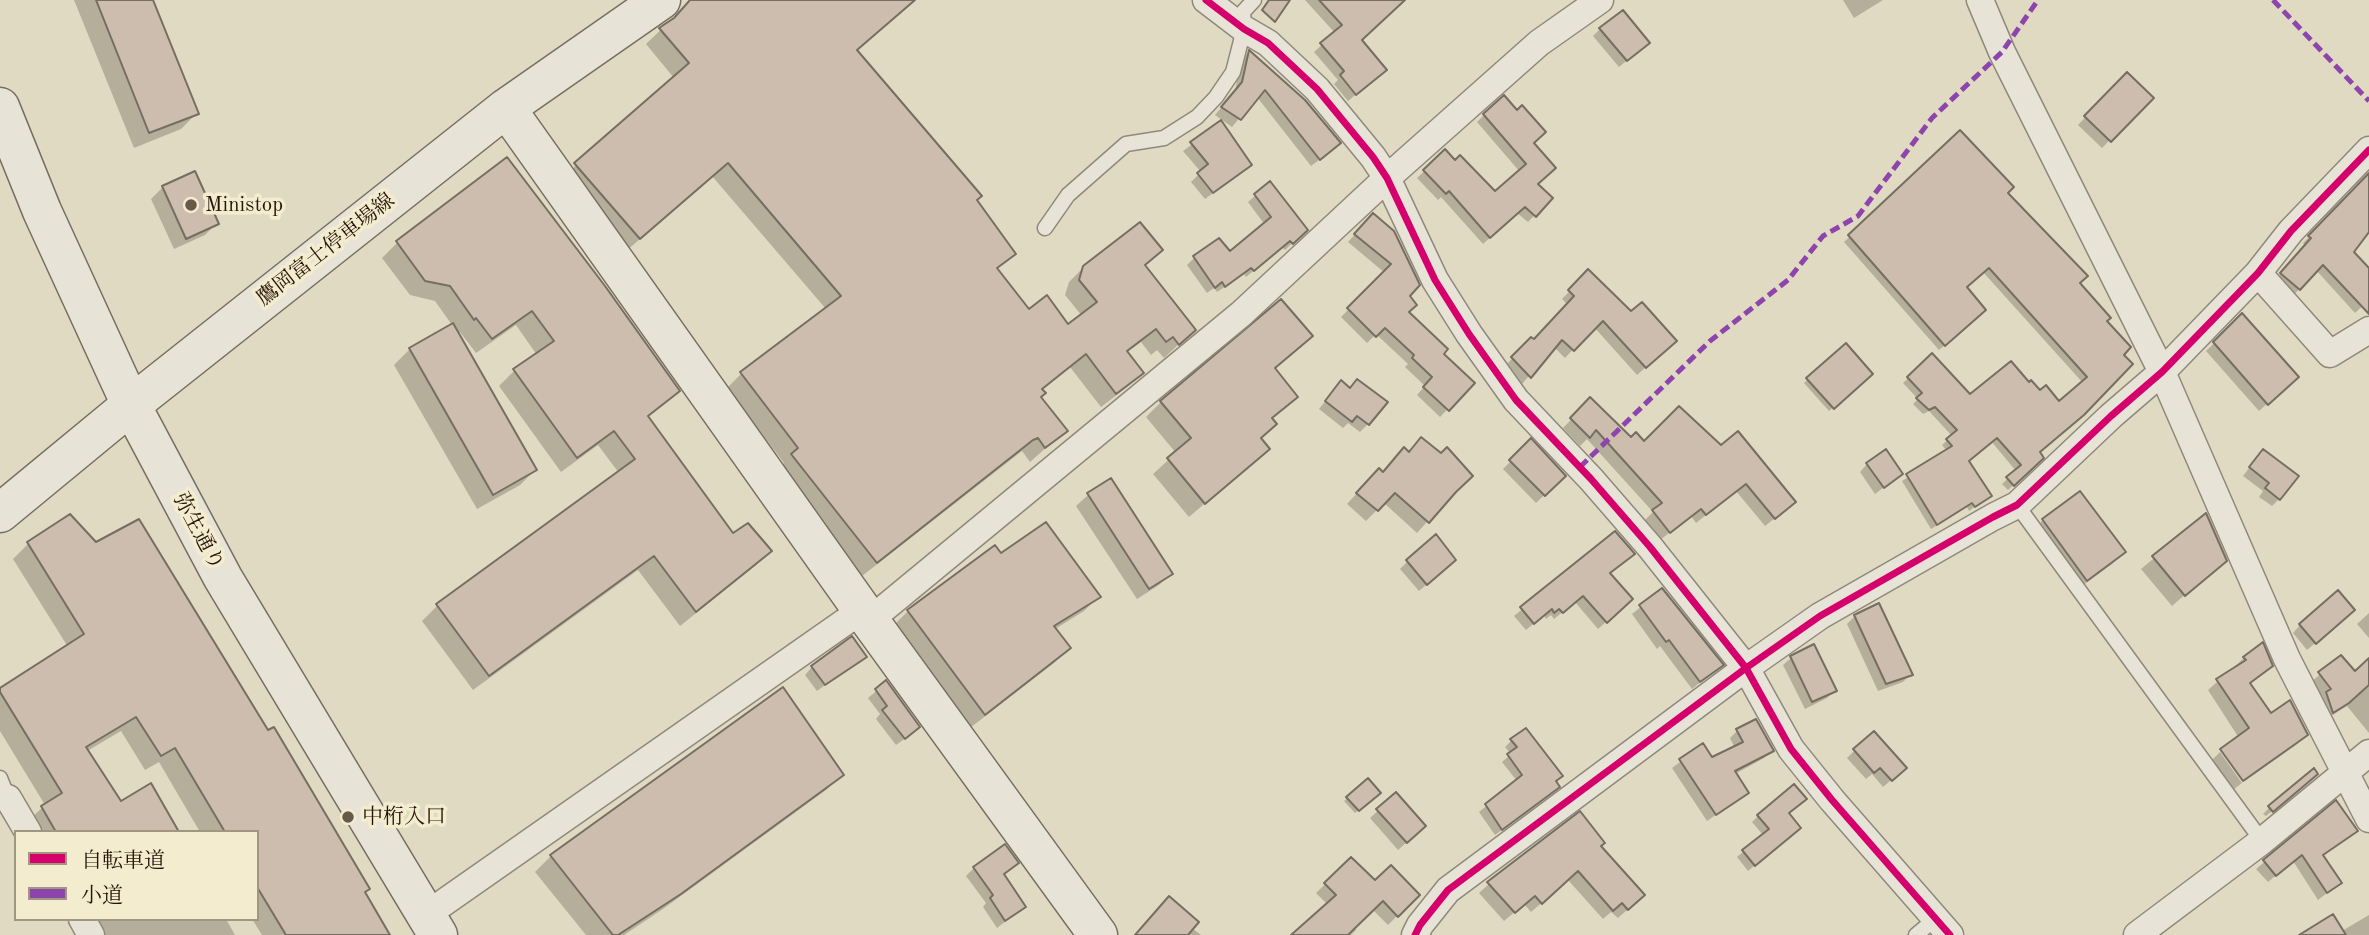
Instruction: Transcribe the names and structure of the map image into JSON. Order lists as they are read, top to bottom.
{
  "streets": {
    "street": ["鷹岡富士停車場線", "弥生通り"]
  },
  "crossings": [
    ["鷹岡富士停車場線", "弥生通り"]
  ],
  "places": ["Ministop", "中桁入口"],
  "legend": ["自転車道", "小道"]
}
